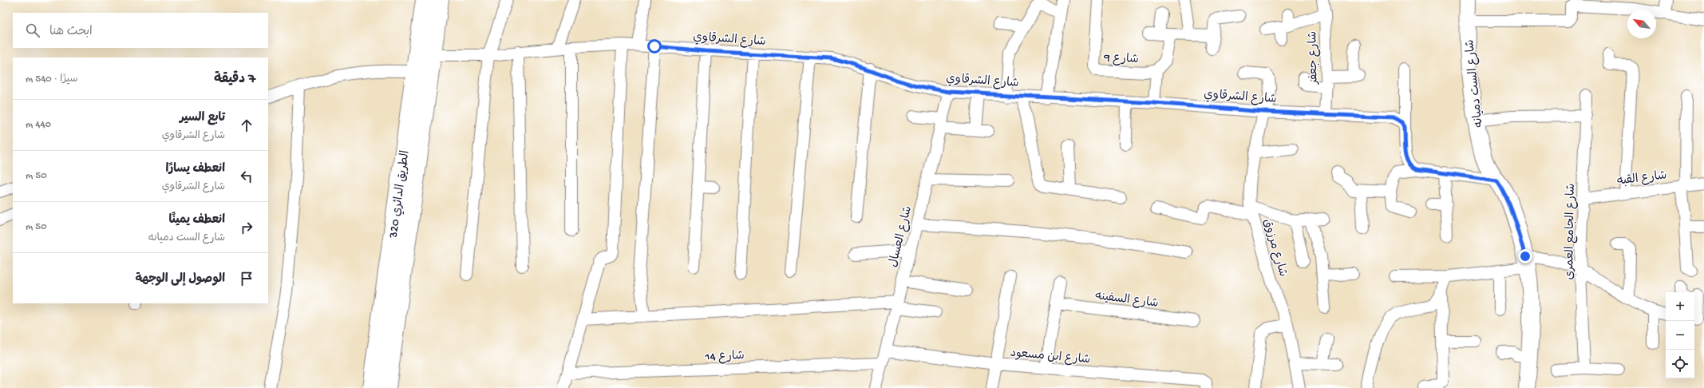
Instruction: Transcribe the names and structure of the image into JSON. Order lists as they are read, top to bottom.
{
  "streets": {
    "main road": ["الطريق الدائري 320"],
    "street": [
      "شارع الشرقاوي",
      "شارع 9",
      "شارع جعفر",
      "شارع الست دميانه",
      "شارع القبه",
      "شارع الجامع العمرى",
      "شارع العسال",
      "شارع مرزوق",
      "شارع السفينه",
      "شارع 14",
      "شارع ابن مسعود"
    ]
  },
  "crossings": [
    ["شارع الشرقاوي", "شارع جعفر"],
    ["شارع الشرقاوي", "الطريق الدائري 320"],
    ["شارع الشرقاوي", "شارع العسال"],
    ["شارع الشرقاوي", "شارع مرزوق"],
    ["شارع القبه", "شارع الجامع العمرى"],
    ["شارع العسال", "شارع 14"],
    ["شارع العسال", "شارع ابن مسعود"]
  ],
  "north": "top left",
  "page": {
    "search": "ابحث هنا",
    "heading": ["7 دقيقة", "سيرًا · 540 m"],
    "list": [
      ["تابع السير", "شارع الشرقاوي", "440 m"],
      ["انعطف يسارًا", "شارع الشرقاوي", "50 m"],
      ["انعطف يمينًا", "شارع الست دميانه", "50 m"],
      "الوصول إلى الوجهة"
    ],
    "map_buttons": ["+", "−"]
  }
}
